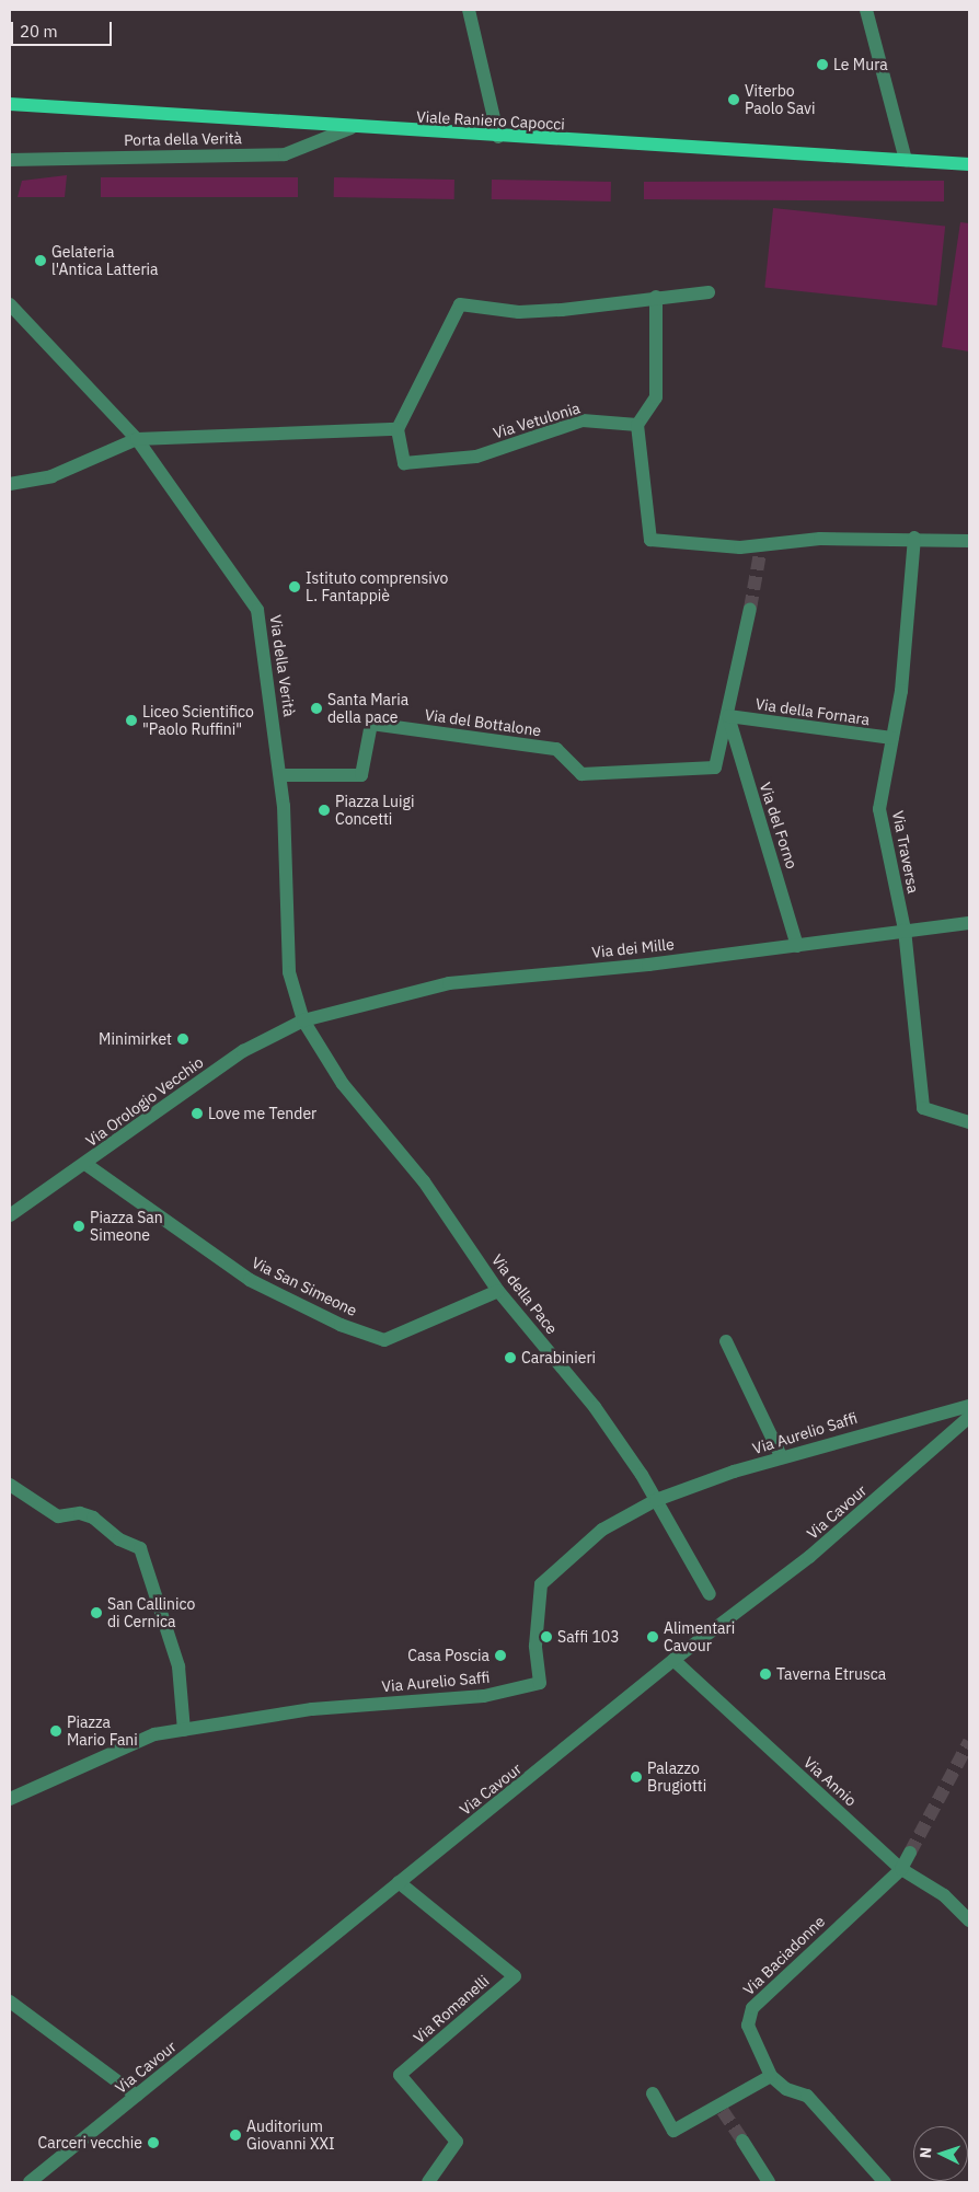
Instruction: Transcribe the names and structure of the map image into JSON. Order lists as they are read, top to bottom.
{
  "streets": {
    "main road": ["Viale Raniero Capocci"],
    "street": [
      "Porta della Verità",
      "Via Vetulonia",
      "Via della Verità",
      "Via della Fornara",
      "Via del Bottalone",
      "Via del Forno",
      "Via Traversa",
      "Via dei Mille",
      "Via Orologio Vecchio",
      "Via San Simeone",
      "Via della Pace",
      "Via Aurelio Saffi",
      "Via Cavour",
      "Via Annio",
      "Via Baciadonne",
      "Via Romanelli"
    ]
  },
  "crossings": [
    ["Viale Raniero Capocci", "Porta della Verità"],
    ["Via della Verità", "Via del Bottalone"],
    ["Via della Verità", "Via dei Mille"],
    ["Via della Verità", "Via Orologio Vecchio"],
    ["Via della Verità", "Via della Pace"],
    ["Via della Fornara", "Via del Bottalone"],
    ["Via della Fornara", "Via del Forno"],
    ["Via della Fornara", "Via Traversa"],
    ["Via del Bottalone", "Via del Forno"],
    ["Via del Forno", "Via dei Mille"],
    ["Via Traversa", "Via dei Mille"],
    ["Via dei Mille", "Via Orologio Vecchio"],
    ["Via dei Mille", "Via della Pace"],
    ["Via Orologio Vecchio", "Via San Simeone"],
    ["Via Orologio Vecchio", "Via della Pace"],
    ["Via San Simeone", "Via della Pace"],
    ["Via della Pace", "Via Aurelio Saffi"],
    ["Via Cavour", "Via Annio"],
    ["Via Cavour", "Via Romanelli"],
    ["Via Annio", "Via Baciadonne"]
  ],
  "places": [
    "Le Mura",
    "Viterbo Paolo Savi",
    "Gelateria l'Antica Latteria",
    "Istituto comprensivo L. Fantappiè",
    "Santa Maria della pace",
    "Liceo Scientifico \"Paolo Ruffini\"",
    "Piazza Luigi Concetti",
    "Minimirket",
    "Love me Tender",
    "Piazza San Simeone",
    "Carabinieri",
    "San Callinico di Cernica",
    "Saffi 103",
    "Alimentari Cavour",
    "Casa Poscia",
    "Taverna Etrusca",
    "Piazza Mario Fani",
    "Palazzo Brugiotti",
    "Auditorium Giovanni XXI",
    "Carceri vecchie"
  ],
  "scale_bar": "20 m",
  "north": "left"
}
